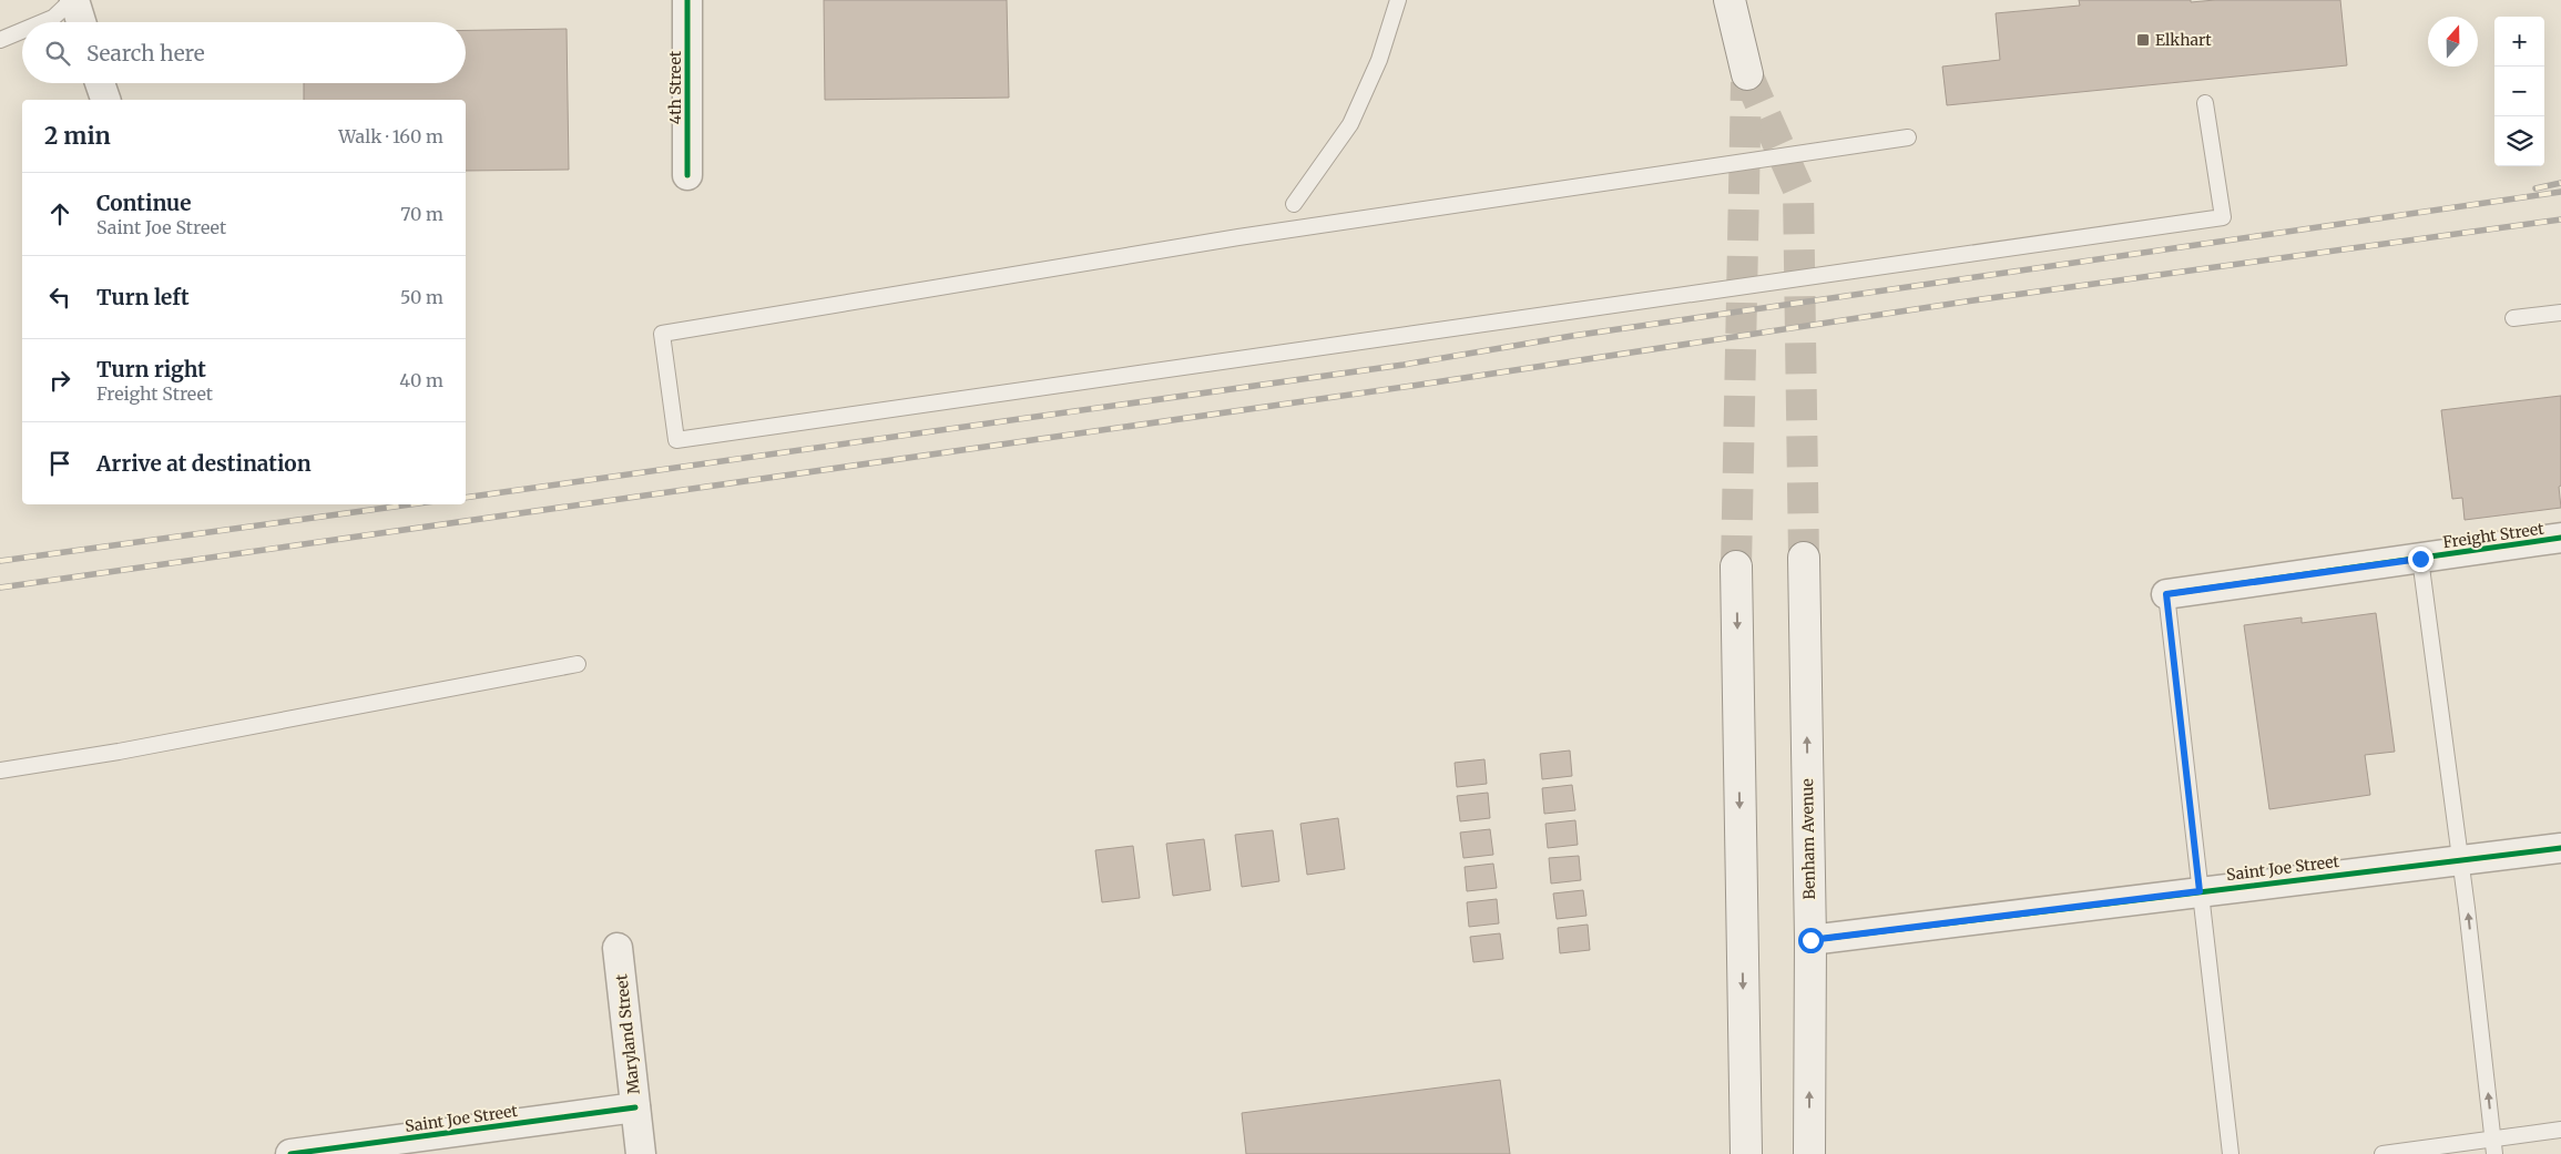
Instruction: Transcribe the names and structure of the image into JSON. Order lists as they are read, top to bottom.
{
  "streets": {
    "main road": ["Benham Avenue"],
    "street": [
      "4th Street",
      "Freight Street",
      "Saint Joe Street",
      "Maryland Street"
    ]
  },
  "crossings": [
    ["Benham Avenue", "Saint Joe Street"],
    ["Saint Joe Street", "Maryland Street"]
  ],
  "places": {
    "transit": ["Elkhart"]
  },
  "north": "top",
  "page": {
    "map_buttons": ["+", "−"],
    "search": "Search here",
    "heading": ["2 min", "Walk · 160 m"],
    "list": [
      ["Continue", "Saint Joe Street", "70 m"],
      ["Turn left", "50 m"],
      ["Turn right", "Freight Street", "40 m"],
      "Arrive at destination"
    ]
  }
}
